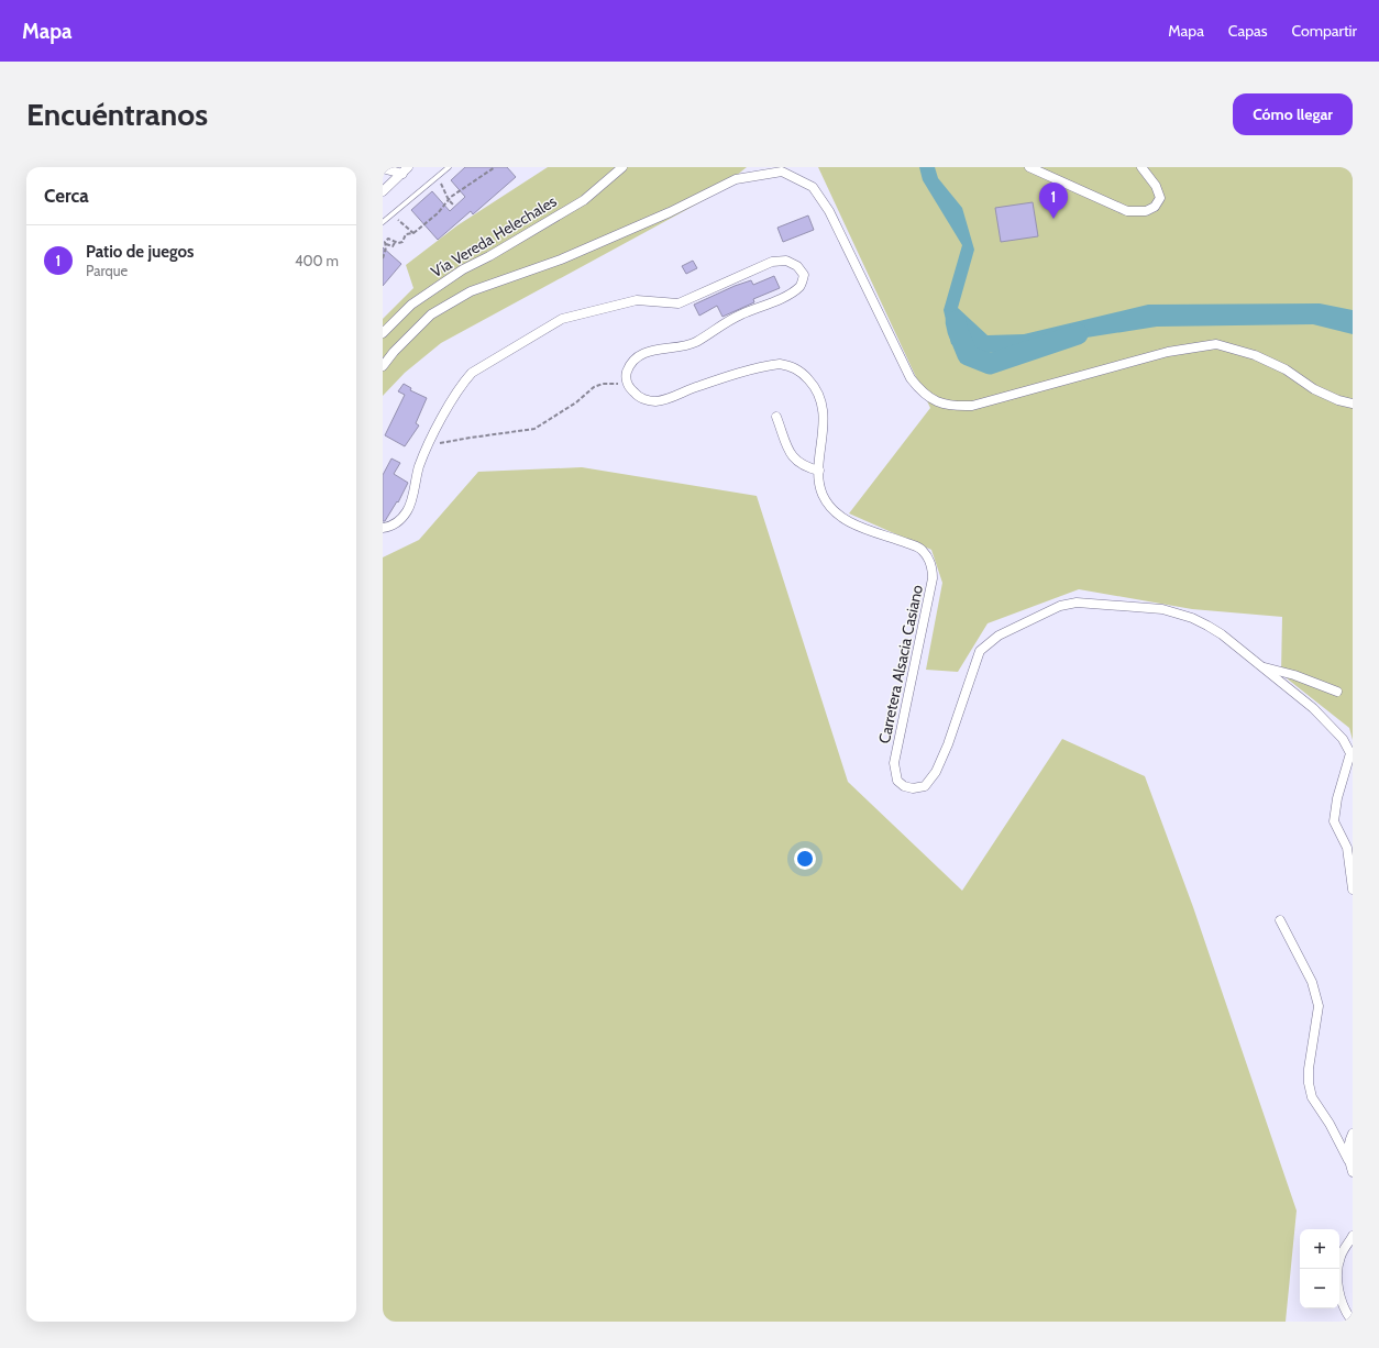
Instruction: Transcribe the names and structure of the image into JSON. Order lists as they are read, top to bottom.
{
  "streets": {
    "street": ["Vía Vereda Helechales", "Carretera Alsacia Casiano"]
  },
  "page": {
    "header": "Mapa",
    "nav": ["Mapa", "Capas", "Compartir"],
    "buttons": "Cómo llegar",
    "title": "Encuéntranos",
    "heading": "Cerca",
    "pins": "1",
    "list": [
      {
        "mark": "1",
        "name": "Patio de juegos",
        "note": "Parque",
        "value": "400 m"
      }
    ],
    "map_buttons": ["+", "−"]
  }
}
